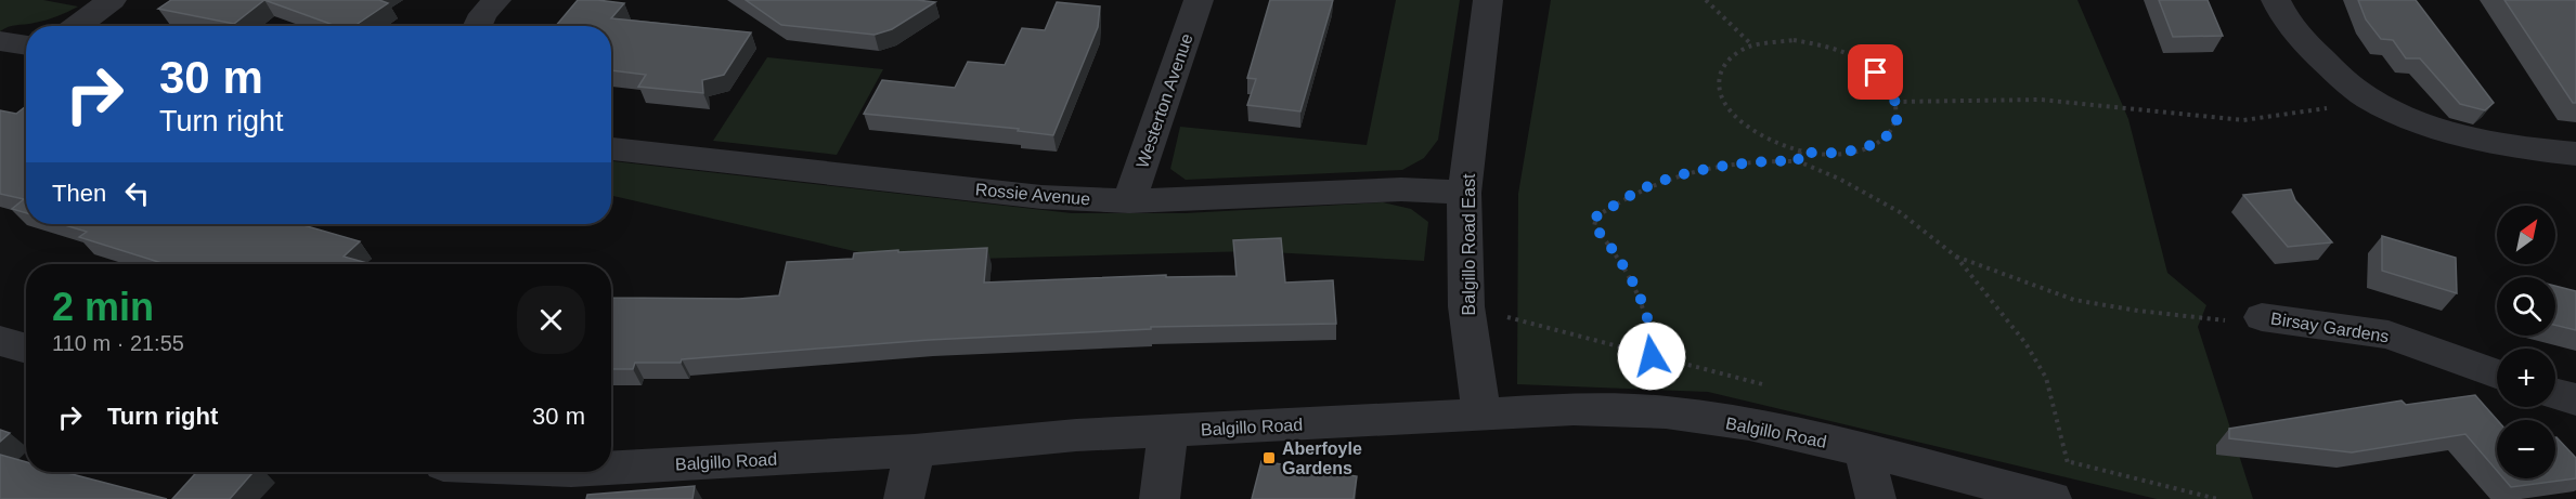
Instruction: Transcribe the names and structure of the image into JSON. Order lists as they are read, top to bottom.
{
  "streets": {
    "street": [
      "Westerton Avenue",
      "Rossie Avenue",
      "Balgillo Road East",
      "Birsay Gardens",
      "Balgillo Road"
    ]
  },
  "crossings": [
    ["Westerton Avenue", "Rossie Avenue"],
    ["Rossie Avenue", "Balgillo Road East"],
    ["Balgillo Road East", "Balgillo Road"]
  ],
  "places": {
    "transit": ["Aberfoyle Gardens"]
  },
  "north": "top right",
  "page": {
    "turn": ["30 m", "Turn right"],
    "then": "Then",
    "map_buttons": ["+", "−"],
    "heading": ["2 min", "110 m · 21:55"],
    "list": [
      {
        "name": "Turn right",
        "value": "30 m"
      }
    ]
  }
}
